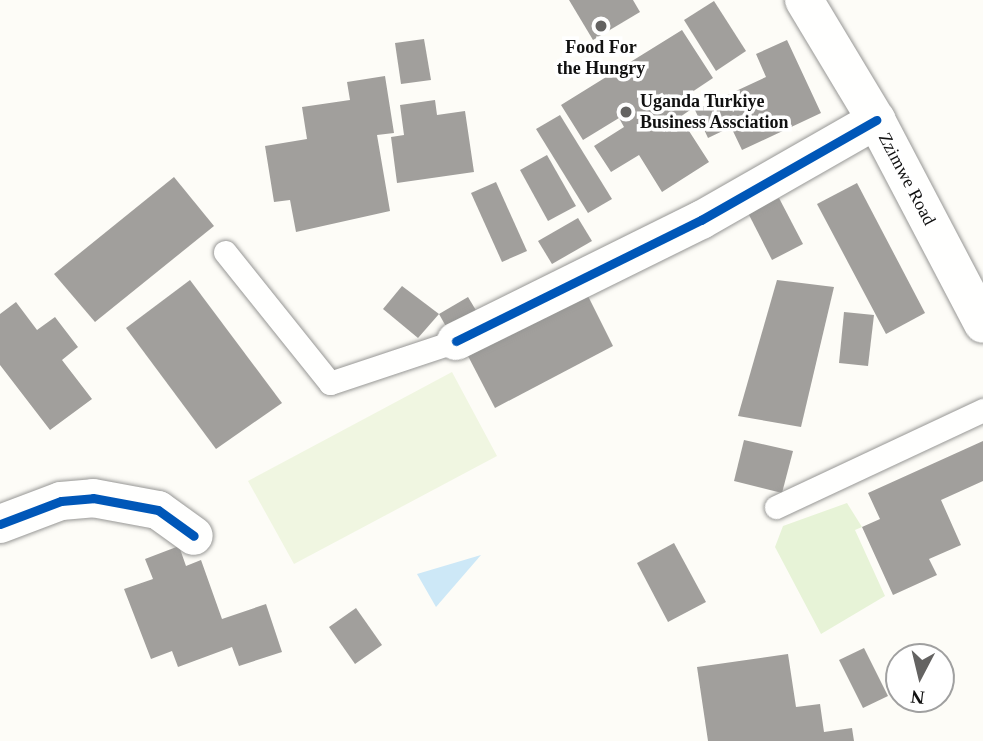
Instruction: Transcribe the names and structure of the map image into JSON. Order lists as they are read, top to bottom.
{
  "streets": {
    "street": ["Zzimwe Road"]
  },
  "places": ["Food For the Hungry", "Uganda Turkiye Business Assciation"],
  "north": "bottom"
}
